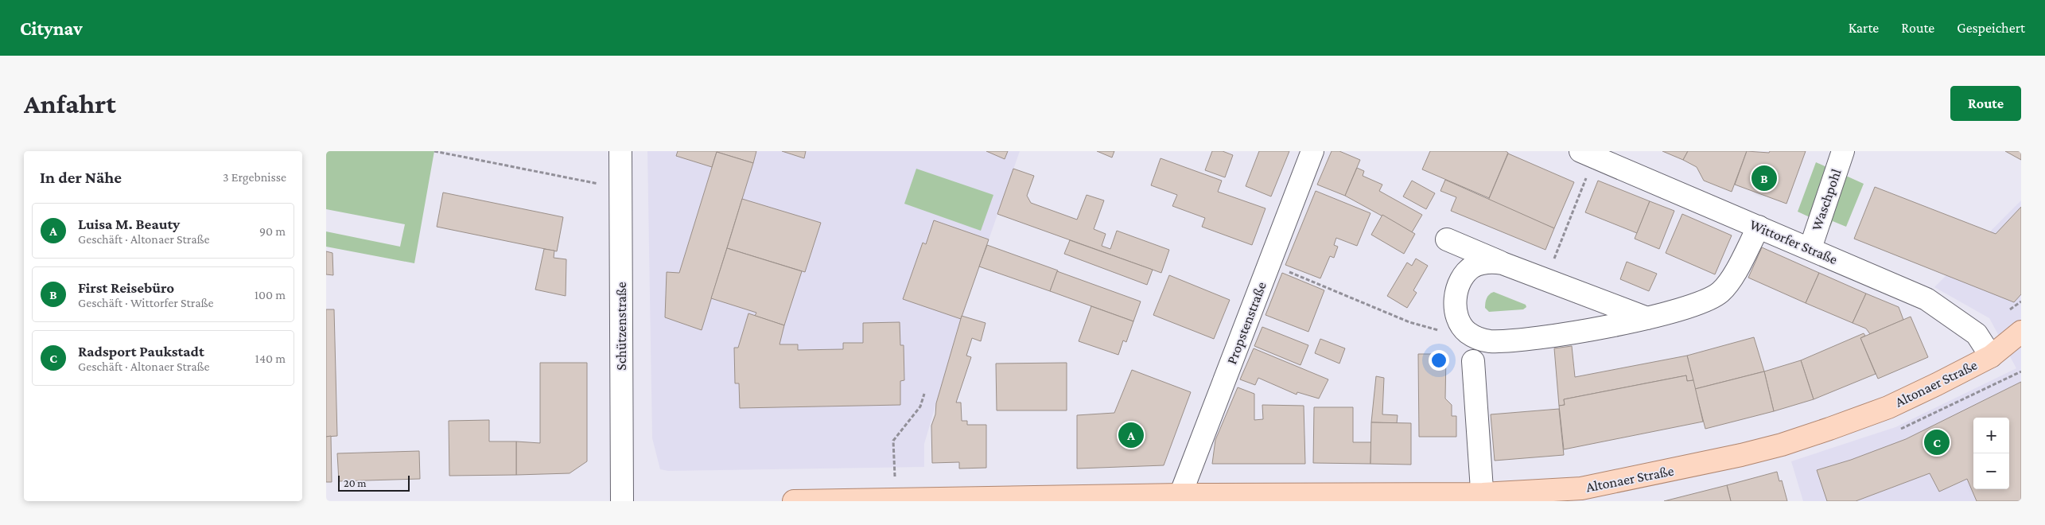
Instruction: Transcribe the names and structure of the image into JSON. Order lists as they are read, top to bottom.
{
  "streets": {
    "main road": ["Altonaer Straße"],
    "street": [
      "Waschpohl",
      "Wittorfer Straße",
      "Propstenstraße",
      "Schützenstraße"
    ]
  },
  "crossings": [
    ["Waschpohl", "Wittorfer Straße"],
    ["Wittorfer Straße", "Altonaer Straße"],
    ["Propstenstraße", "Altonaer Straße"]
  ],
  "scale_bar": "20 m",
  "page": {
    "header": "Citynav",
    "nav": ["Karte", "Route", "Gespeichert"],
    "buttons": "Route",
    "title": "Anfahrt",
    "heading": ["In der Nähe", "3 Ergebnisse"],
    "pins": ["B", "A", "C"],
    "list": [
      {
        "mark": "A",
        "name": "Luisa M. Beauty",
        "note": "Geschäft · Altonaer Straße",
        "value": "90 m"
      },
      {
        "mark": "B",
        "name": "First Reisebüro",
        "note": "Geschäft · Wittorfer Straße",
        "value": "100 m"
      },
      {
        "mark": "C",
        "name": "Radsport Paukstadt",
        "note": "Geschäft · Altonaer Straße",
        "value": "140 m"
      }
    ],
    "map_buttons": ["+", "−"],
    "scale": "20 m"
  }
}
